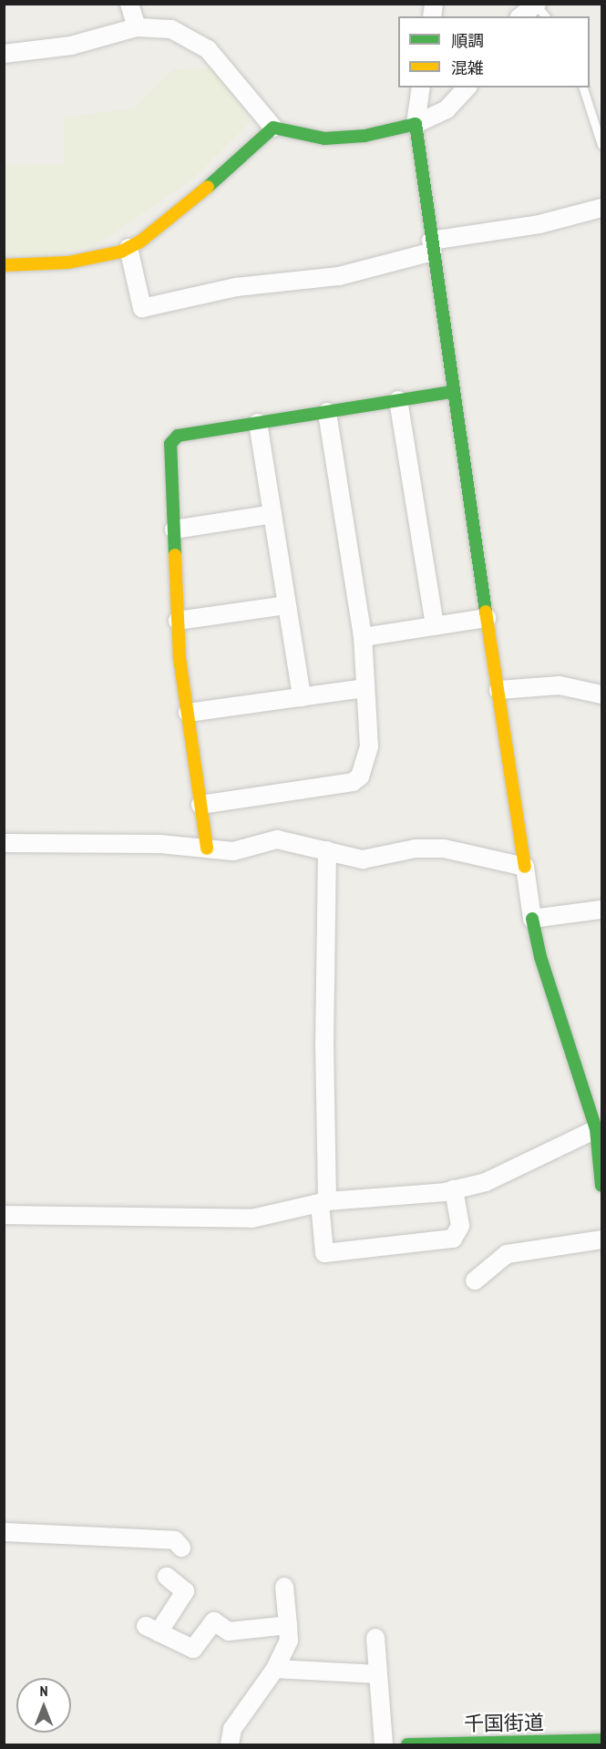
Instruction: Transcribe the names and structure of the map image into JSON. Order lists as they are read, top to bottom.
{
  "streets": {
    "street": ["千国街道"]
  },
  "legend": ["順調", "混雑"],
  "north": "top"
}
